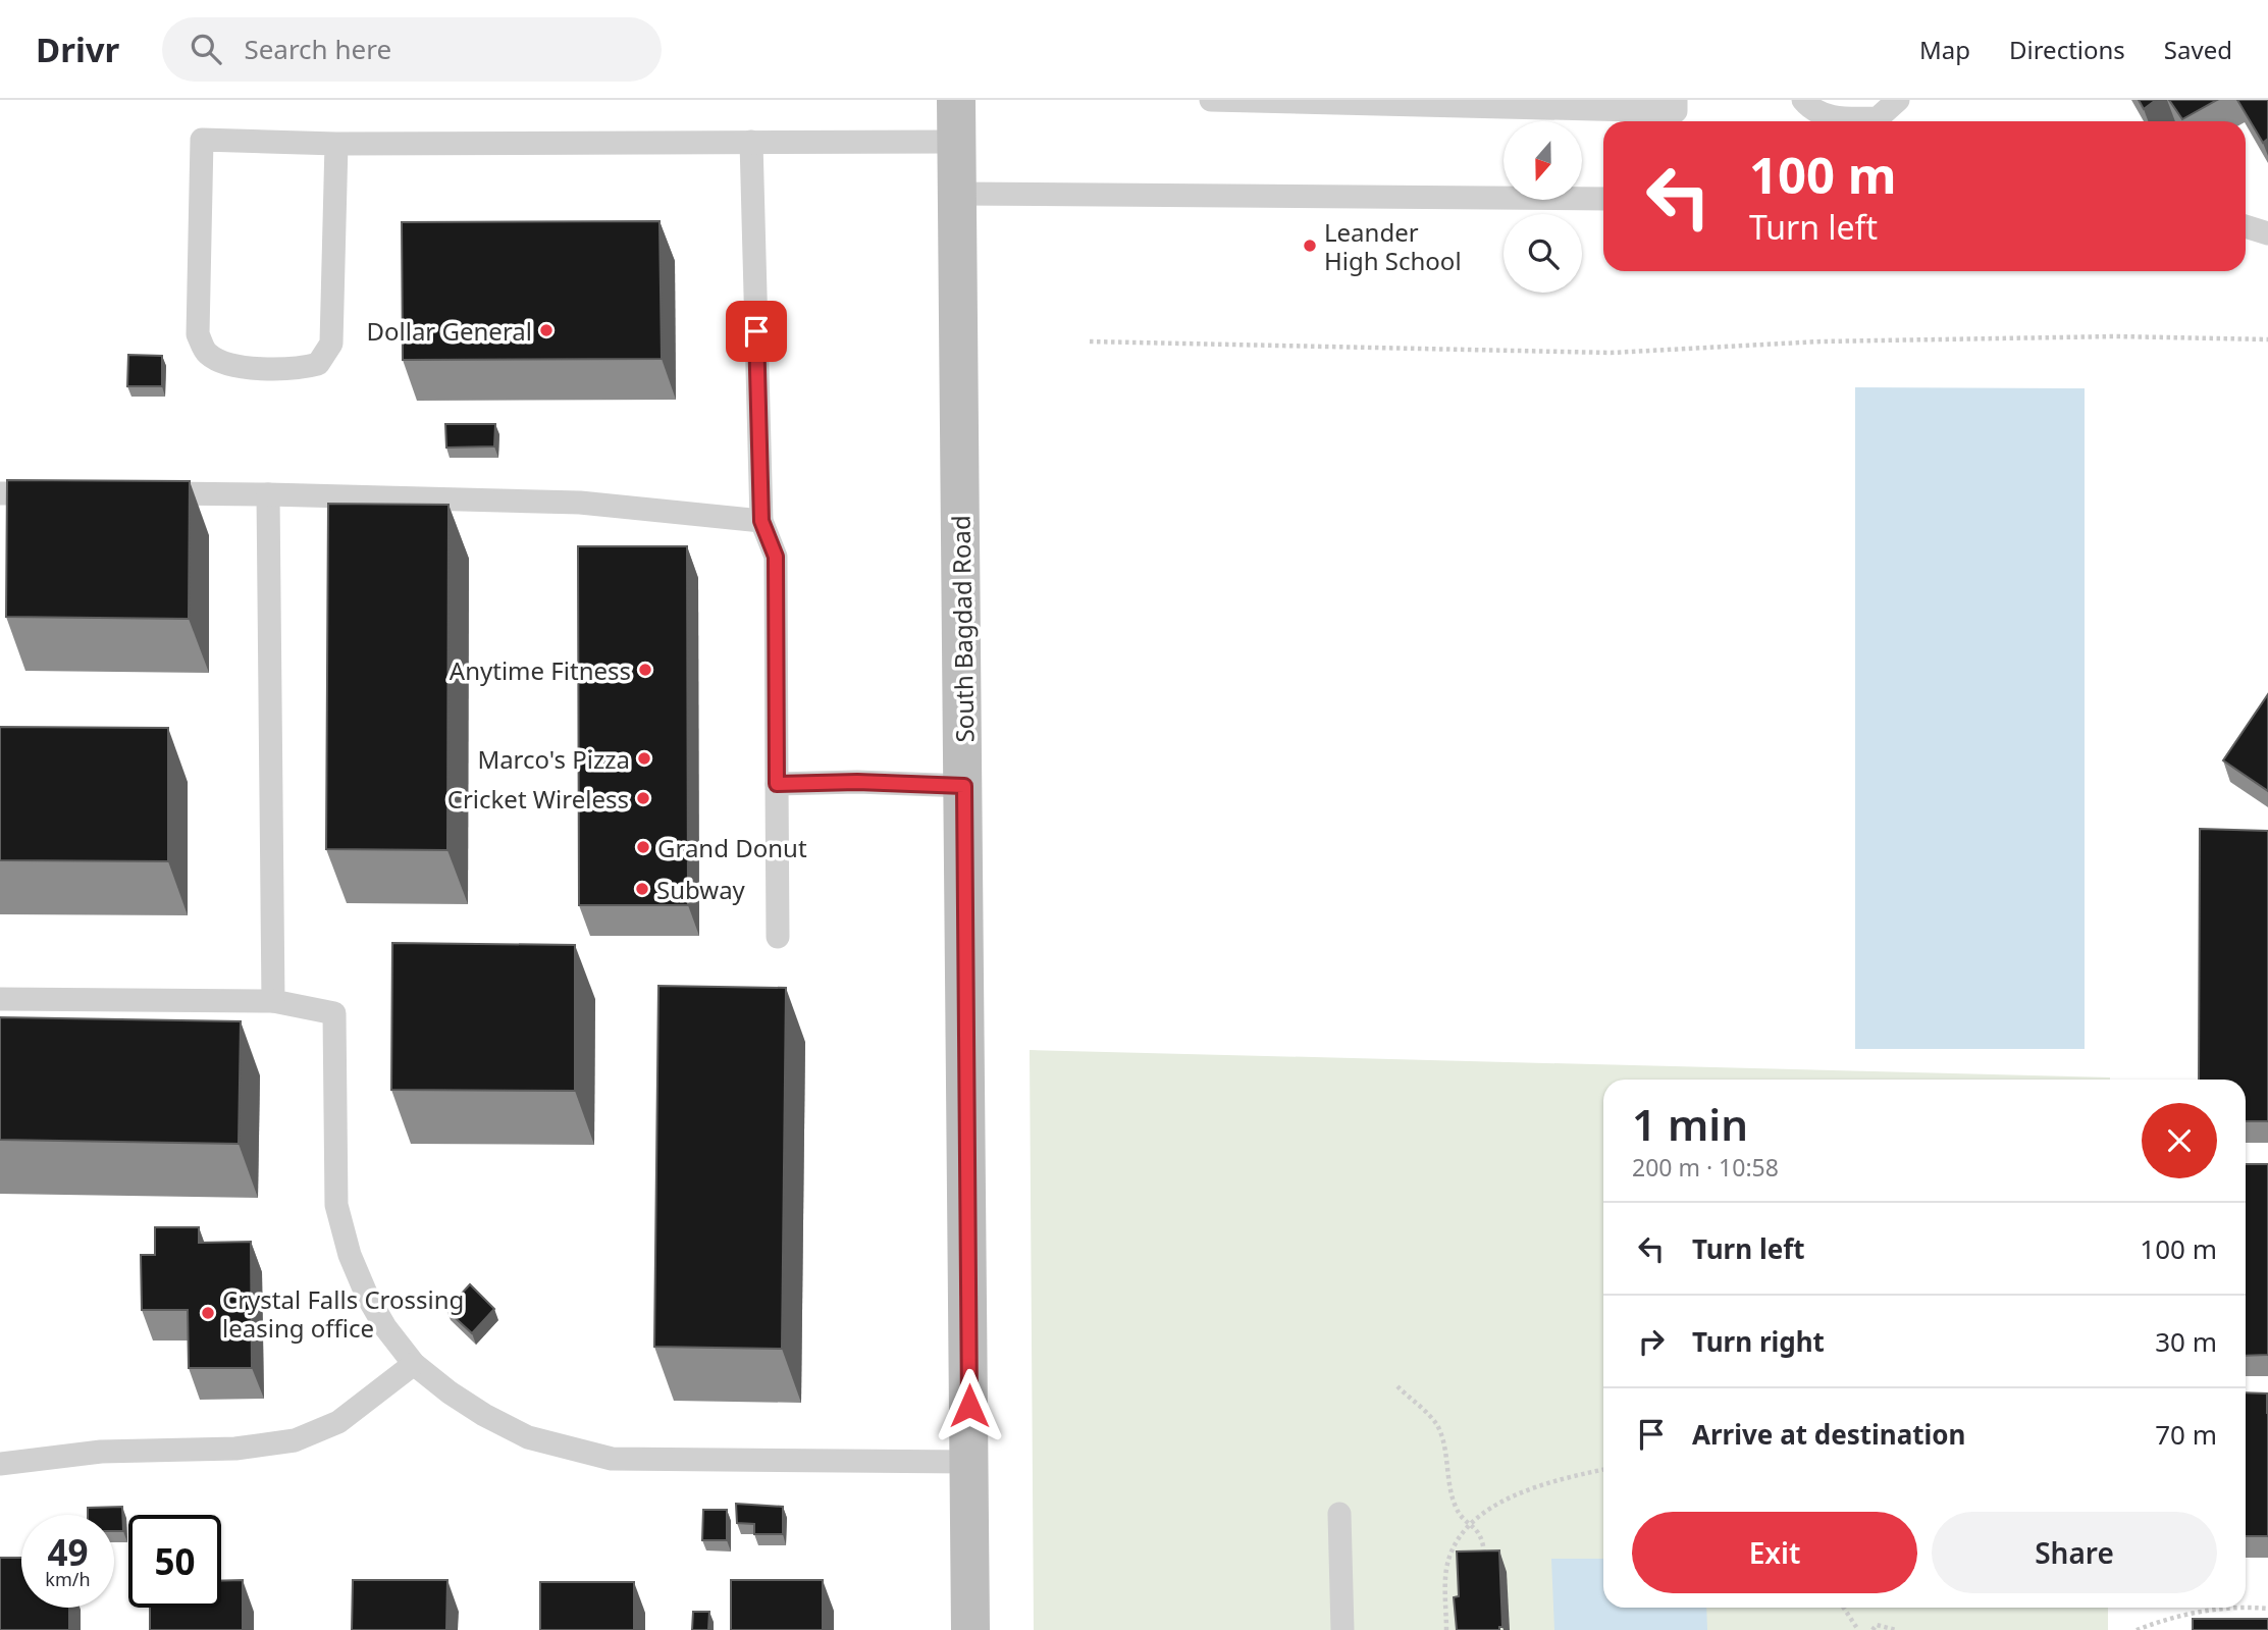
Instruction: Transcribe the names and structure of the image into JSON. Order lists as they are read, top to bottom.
{
  "streets": {
    "main road": ["South Bagdad Road"]
  },
  "places": [
    "Leander High School",
    "Dollar General",
    "Anytime Fitness",
    "Marco's Pizza",
    "Cricket Wireless",
    "Grand Donut",
    "Subway",
    "Crystal Falls Crossing leasing office"
  ],
  "north": "bottom",
  "page": {
    "header": "Drivr",
    "search": "Search here",
    "nav": ["Map", "Directions", "Saved"],
    "turn": ["100 m", "Turn left"],
    "heading": ["1 min", "200 m · 10:58"],
    "list": [
      {
        "name": "Turn left",
        "value": "100 m"
      },
      {
        "name": "Turn right",
        "value": "30 m"
      },
      {
        "name": "Arrive at destination",
        "value": "70 m"
      }
    ],
    "buttons": ["Exit", "Share"],
    "speed": "49 km/h",
    "limit": "50"
  }
}
